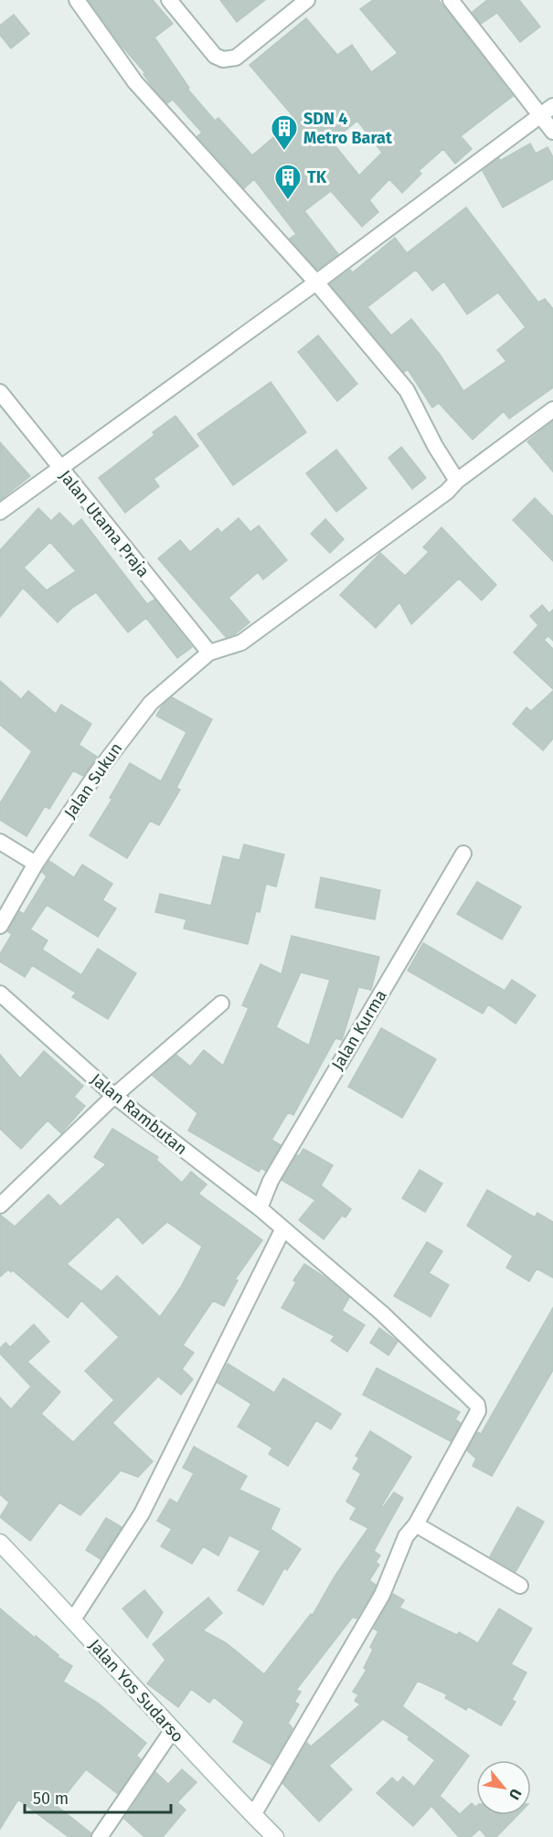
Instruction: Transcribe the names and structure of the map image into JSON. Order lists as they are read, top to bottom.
{
  "streets": {
    "street": [
      "Jalan Utama Praja",
      "Jalan Sukun",
      "Jalan Kurma",
      "Jalan Rambutan",
      "Jalan Yos Sudarso"
    ]
  },
  "crossings": [
    ["Jalan Utama Praja", "Jalan Sukun"],
    ["Jalan Kurma", "Jalan Rambutan"]
  ],
  "places": {
    "building": ["SDN 4 Metro Barat", "TK"]
  },
  "scale_bar": "50 m",
  "north": "bottom right"
}
